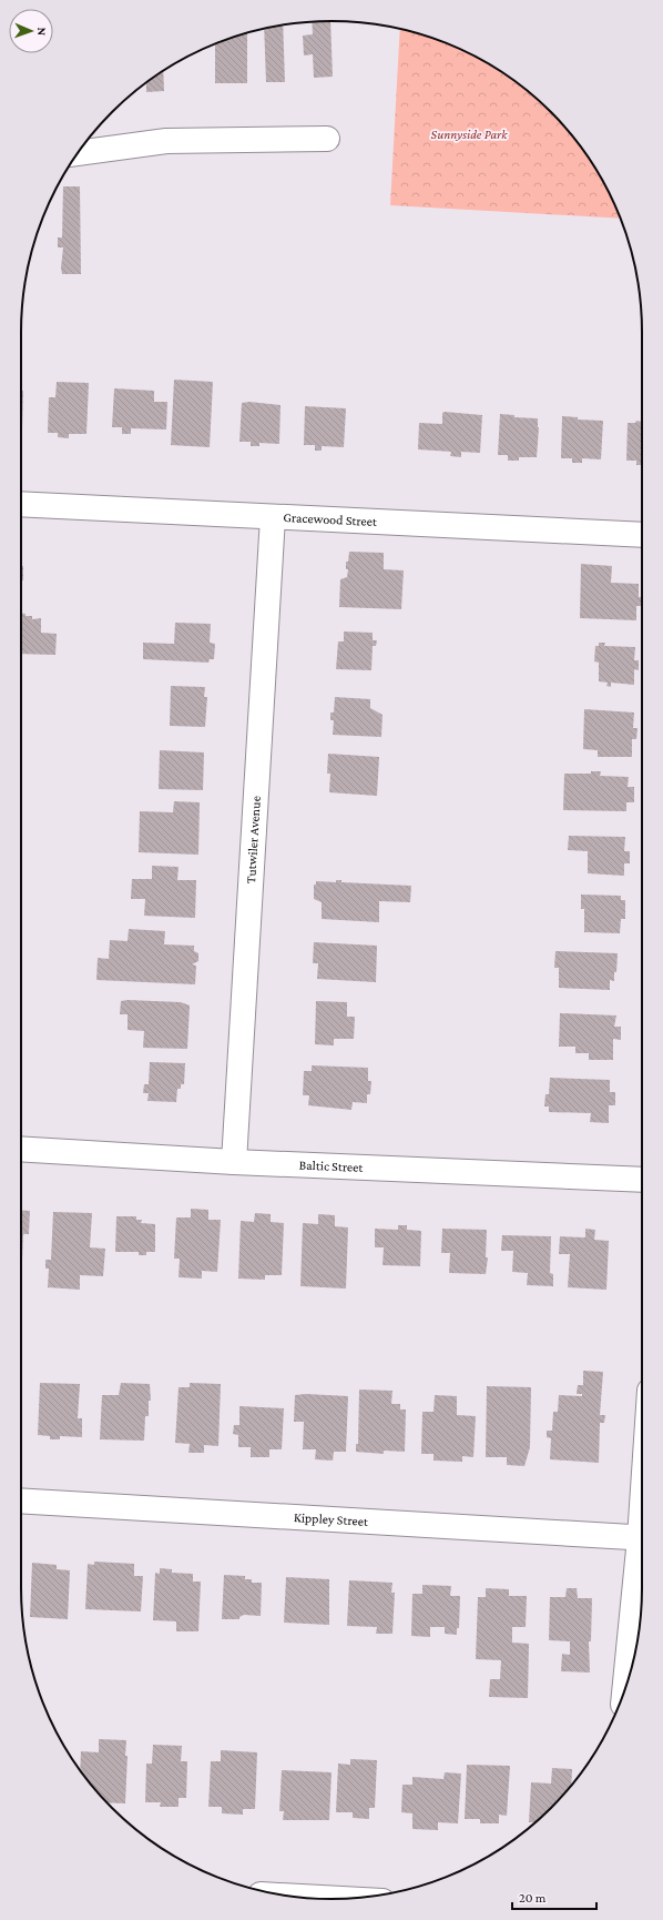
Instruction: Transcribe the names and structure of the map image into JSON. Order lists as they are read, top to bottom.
{
  "streets": {
    "street": [
      "Gracewood Street",
      "Tutwiler Avenue",
      "Baltic Street",
      "Kippley Street"
    ]
  },
  "crossings": [
    ["Gracewood Street", "Tutwiler Avenue"],
    ["Tutwiler Avenue", "Baltic Street"]
  ],
  "parks": ["Sunnyside Park"],
  "scale_bar": "20 m",
  "north": "right"
}
